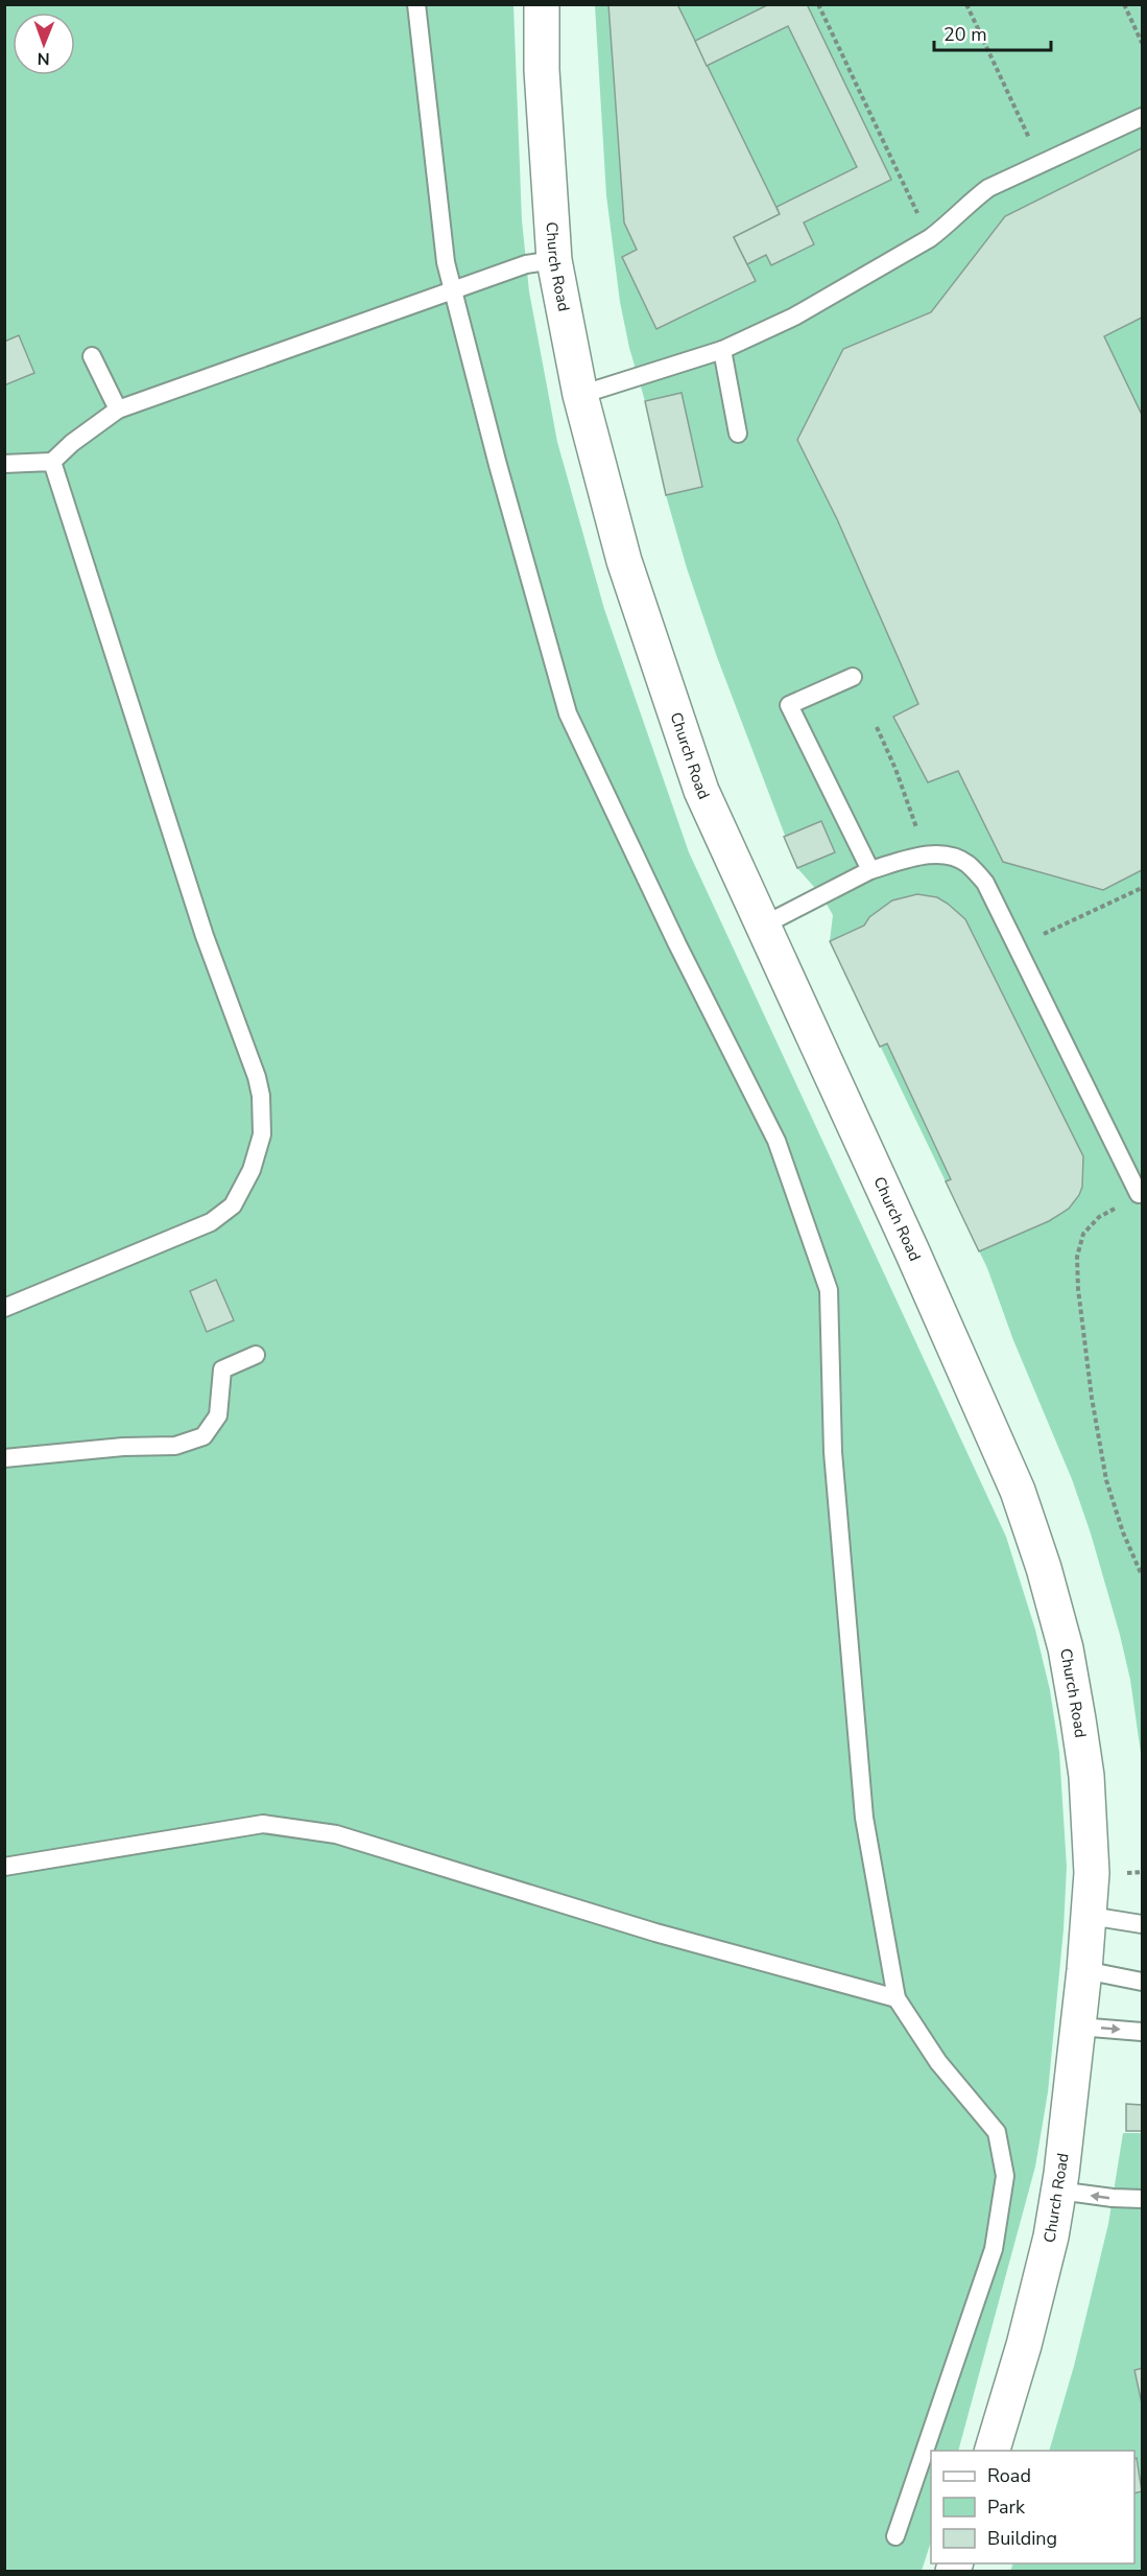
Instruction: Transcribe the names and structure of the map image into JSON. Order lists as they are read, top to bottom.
{
  "streets": {
    "street": ["Church Road"]
  },
  "legend": ["Road", "Park", "Building"],
  "scale_bar": "20 m",
  "north": "bottom"
}
